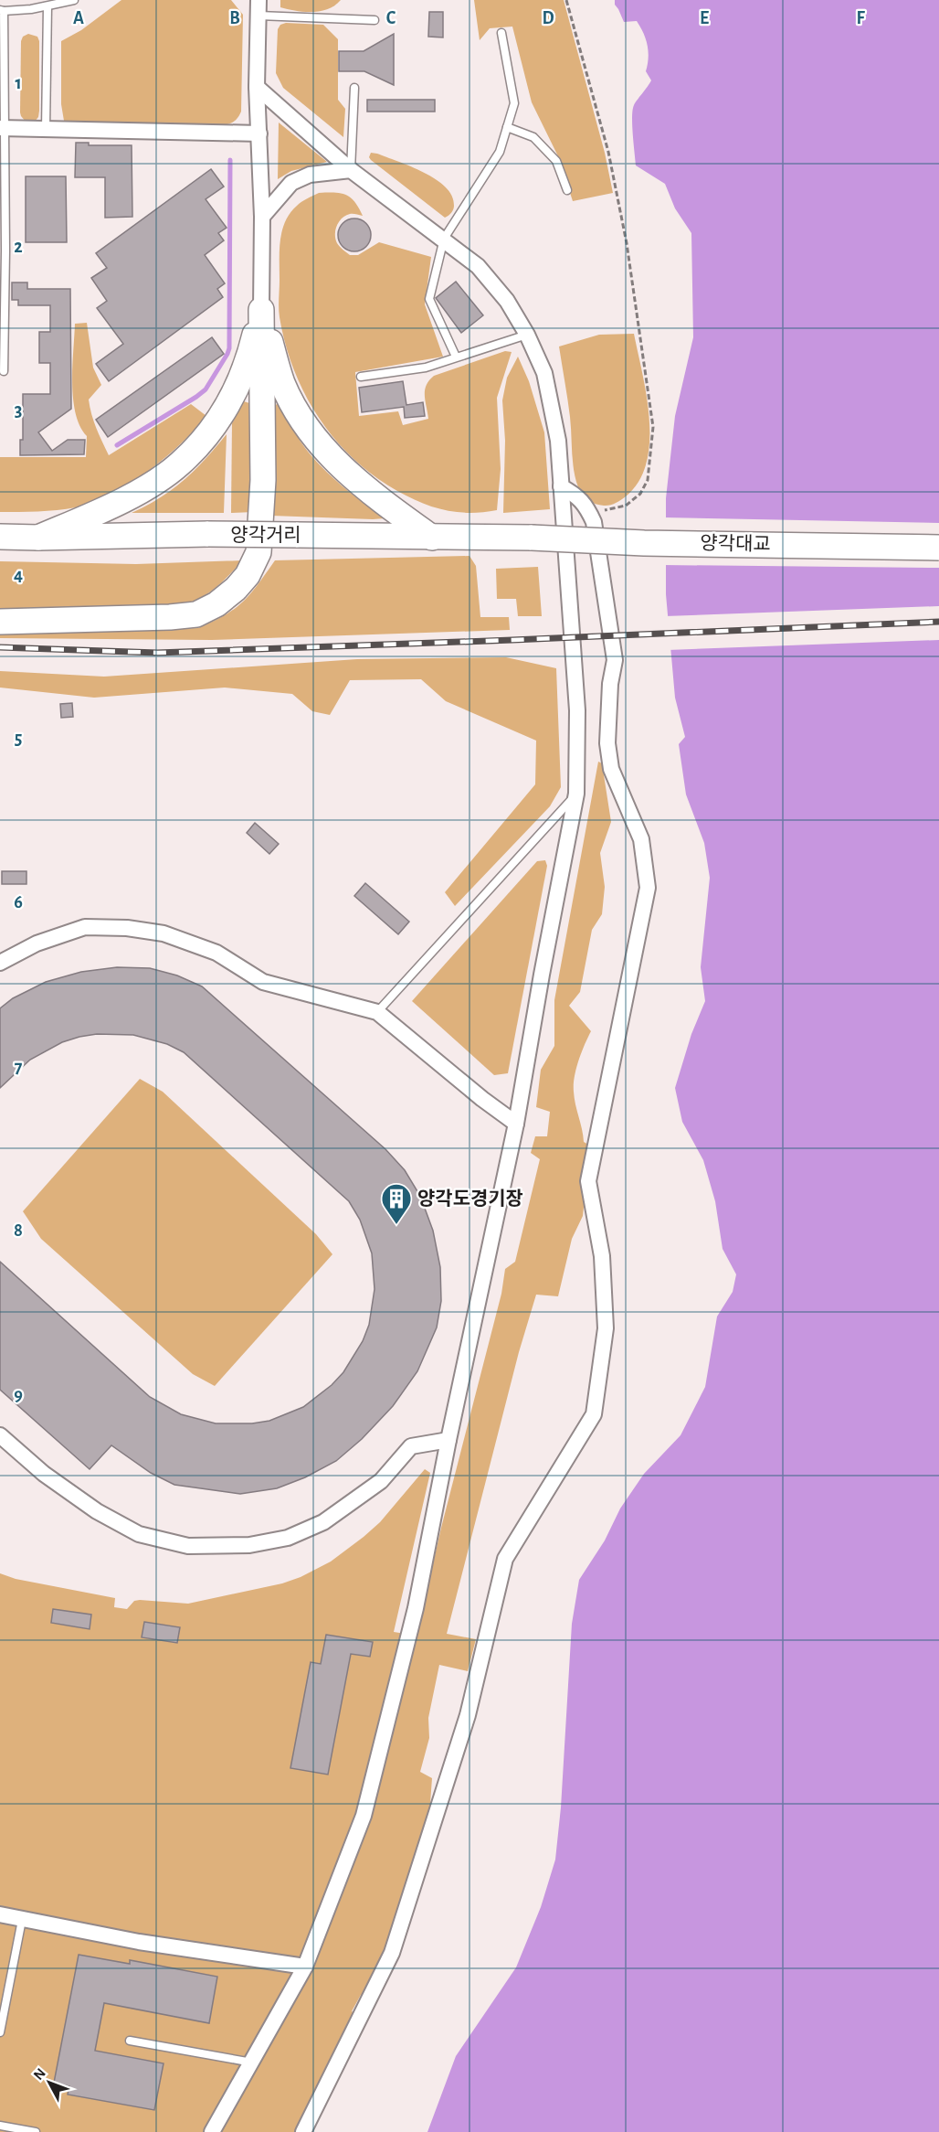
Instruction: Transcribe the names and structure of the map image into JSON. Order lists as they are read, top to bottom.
{
  "streets": {
    "main road": ["양각거리", "양각대교"]
  },
  "crossings": [
    ["양각거리", "양각대교"]
  ],
  "places": {
    "building": ["양각도경기장"]
  },
  "north": "top left",
  "grid": {
    "columns": [
      "A",
      "B",
      "C",
      "D",
      "E",
      "F"
    ],
    "rows": [
      "1",
      "2",
      "3",
      "4",
      "5",
      "6",
      "7",
      "8",
      "9"
    ]
  }
}
